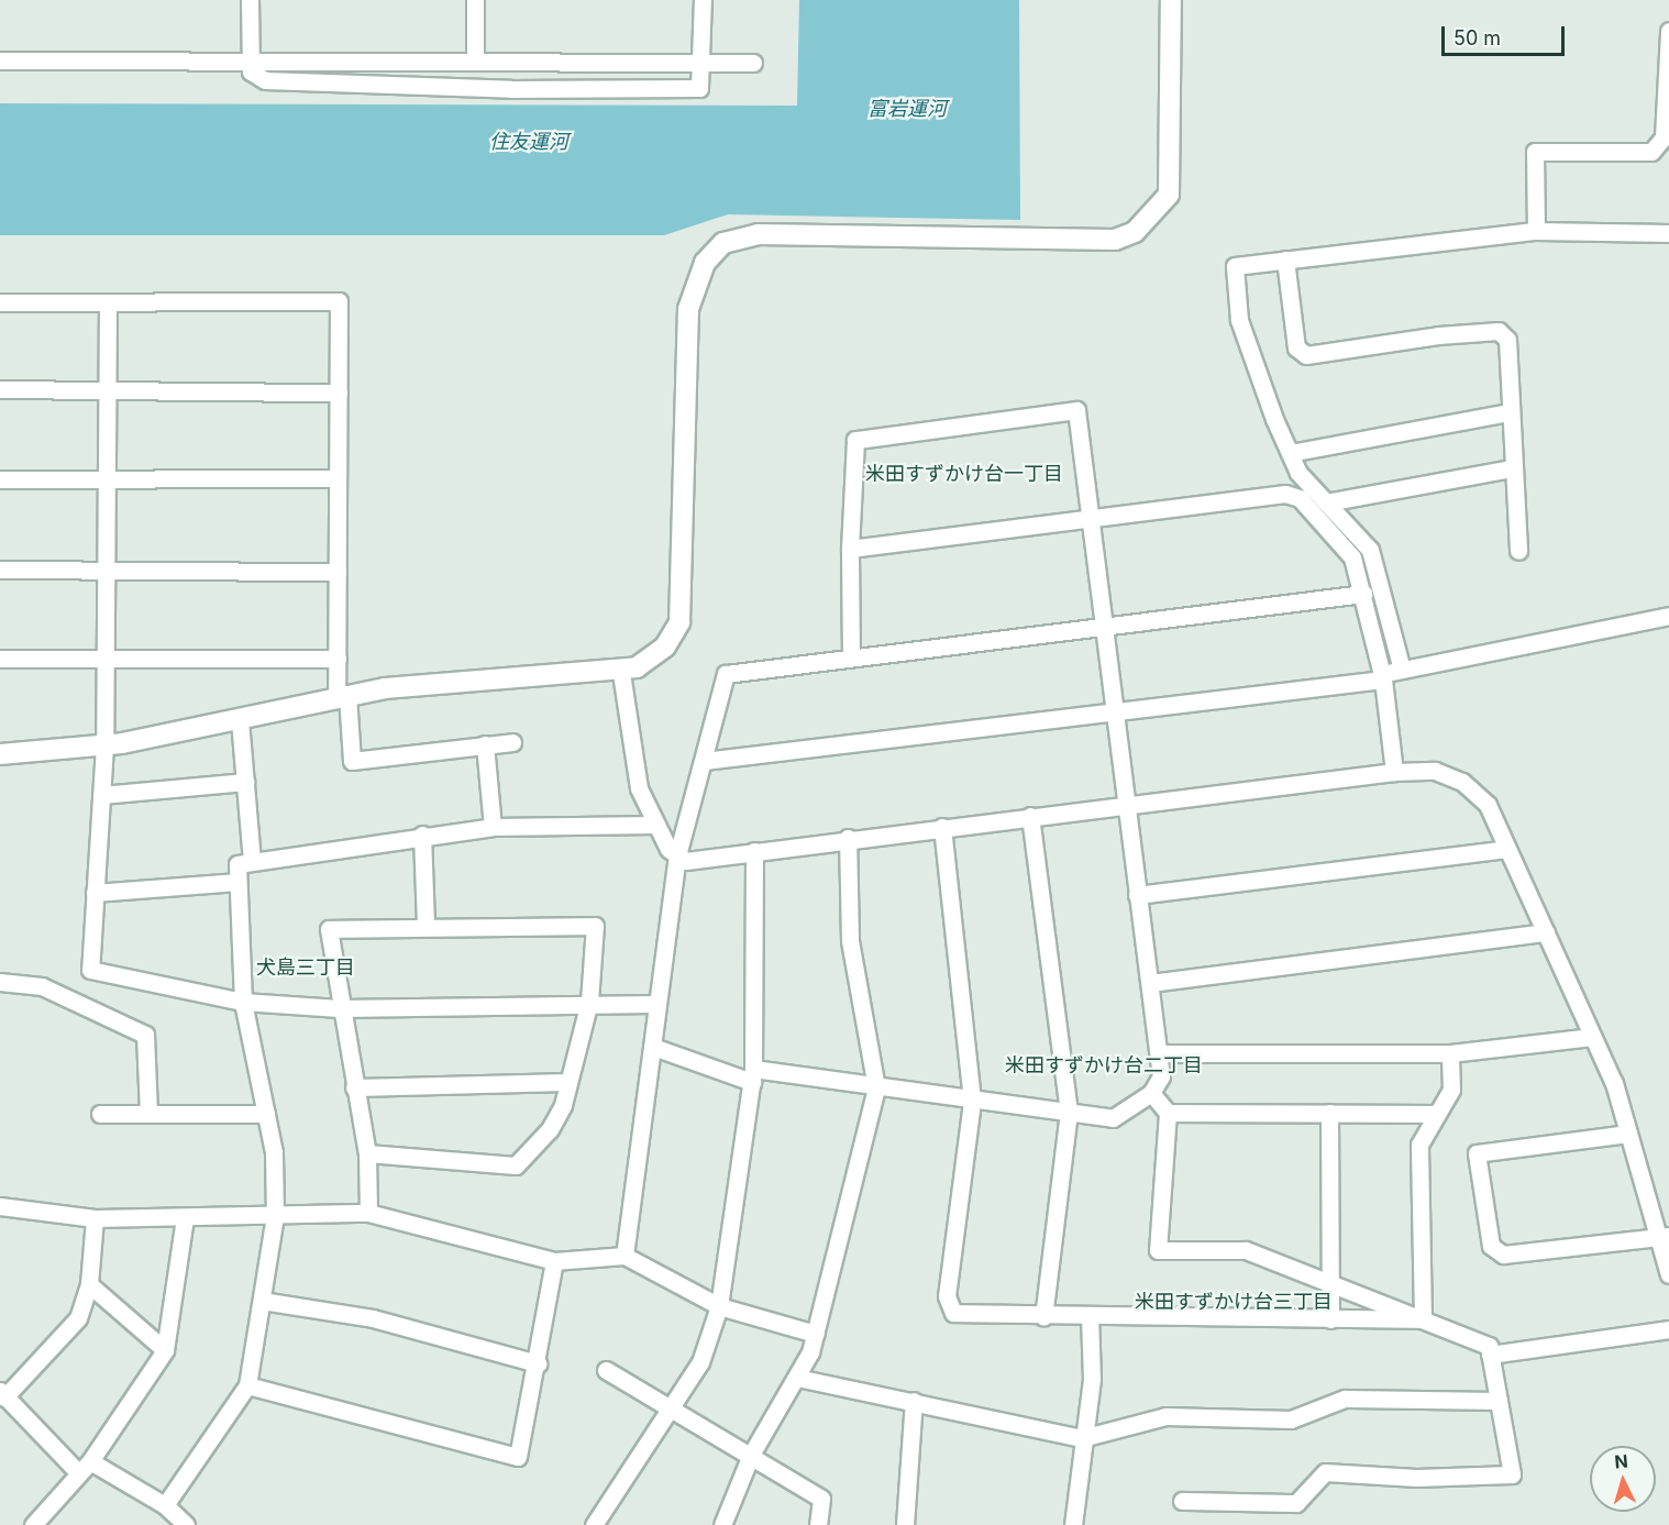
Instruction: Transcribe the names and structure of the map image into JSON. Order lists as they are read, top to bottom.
{
  "districts": [
    "米田すずかけ台一丁目",
    "犬島三丁目",
    "米田すずかけ台二丁目",
    "米田すずかけ台三丁目"
  ],
  "water": ["富岩運河", "住友運河"],
  "scale_bar": "50 m",
  "north": "top"
}
